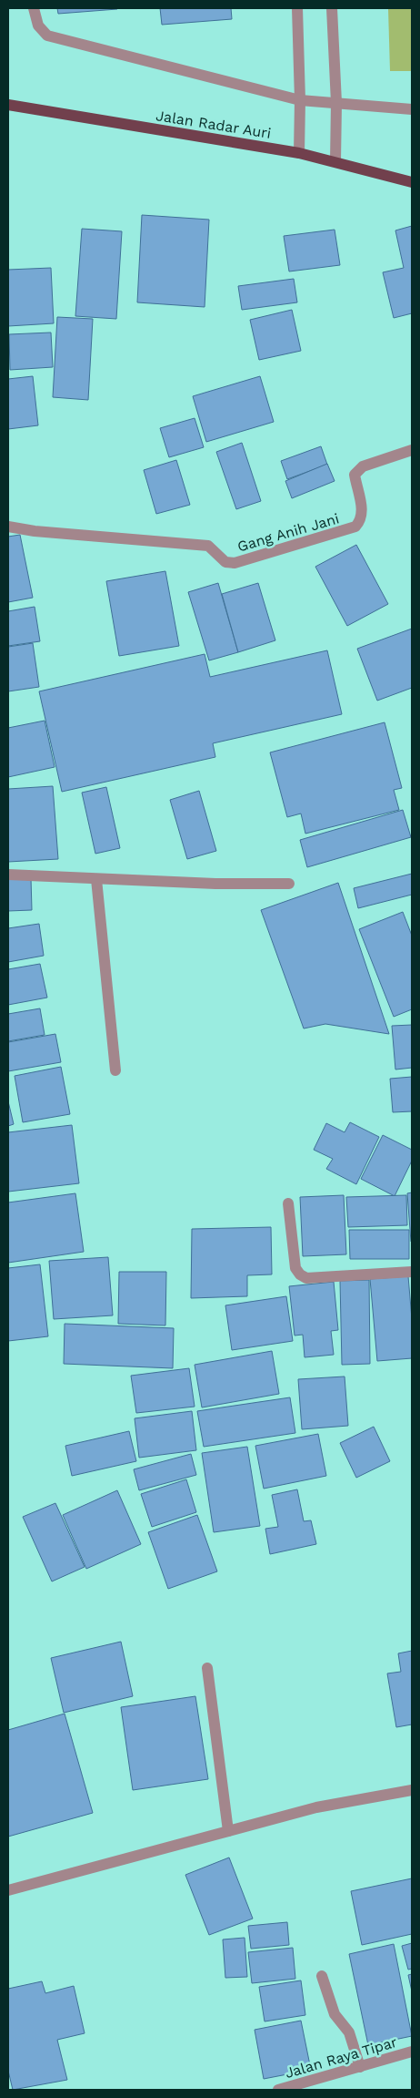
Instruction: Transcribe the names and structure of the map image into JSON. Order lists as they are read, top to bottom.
{
  "streets": {
    "main road": ["Jalan Radar Auri"],
    "street": ["Gang Anih Jani", "Jalan Raya Tipar"]
  }
}
